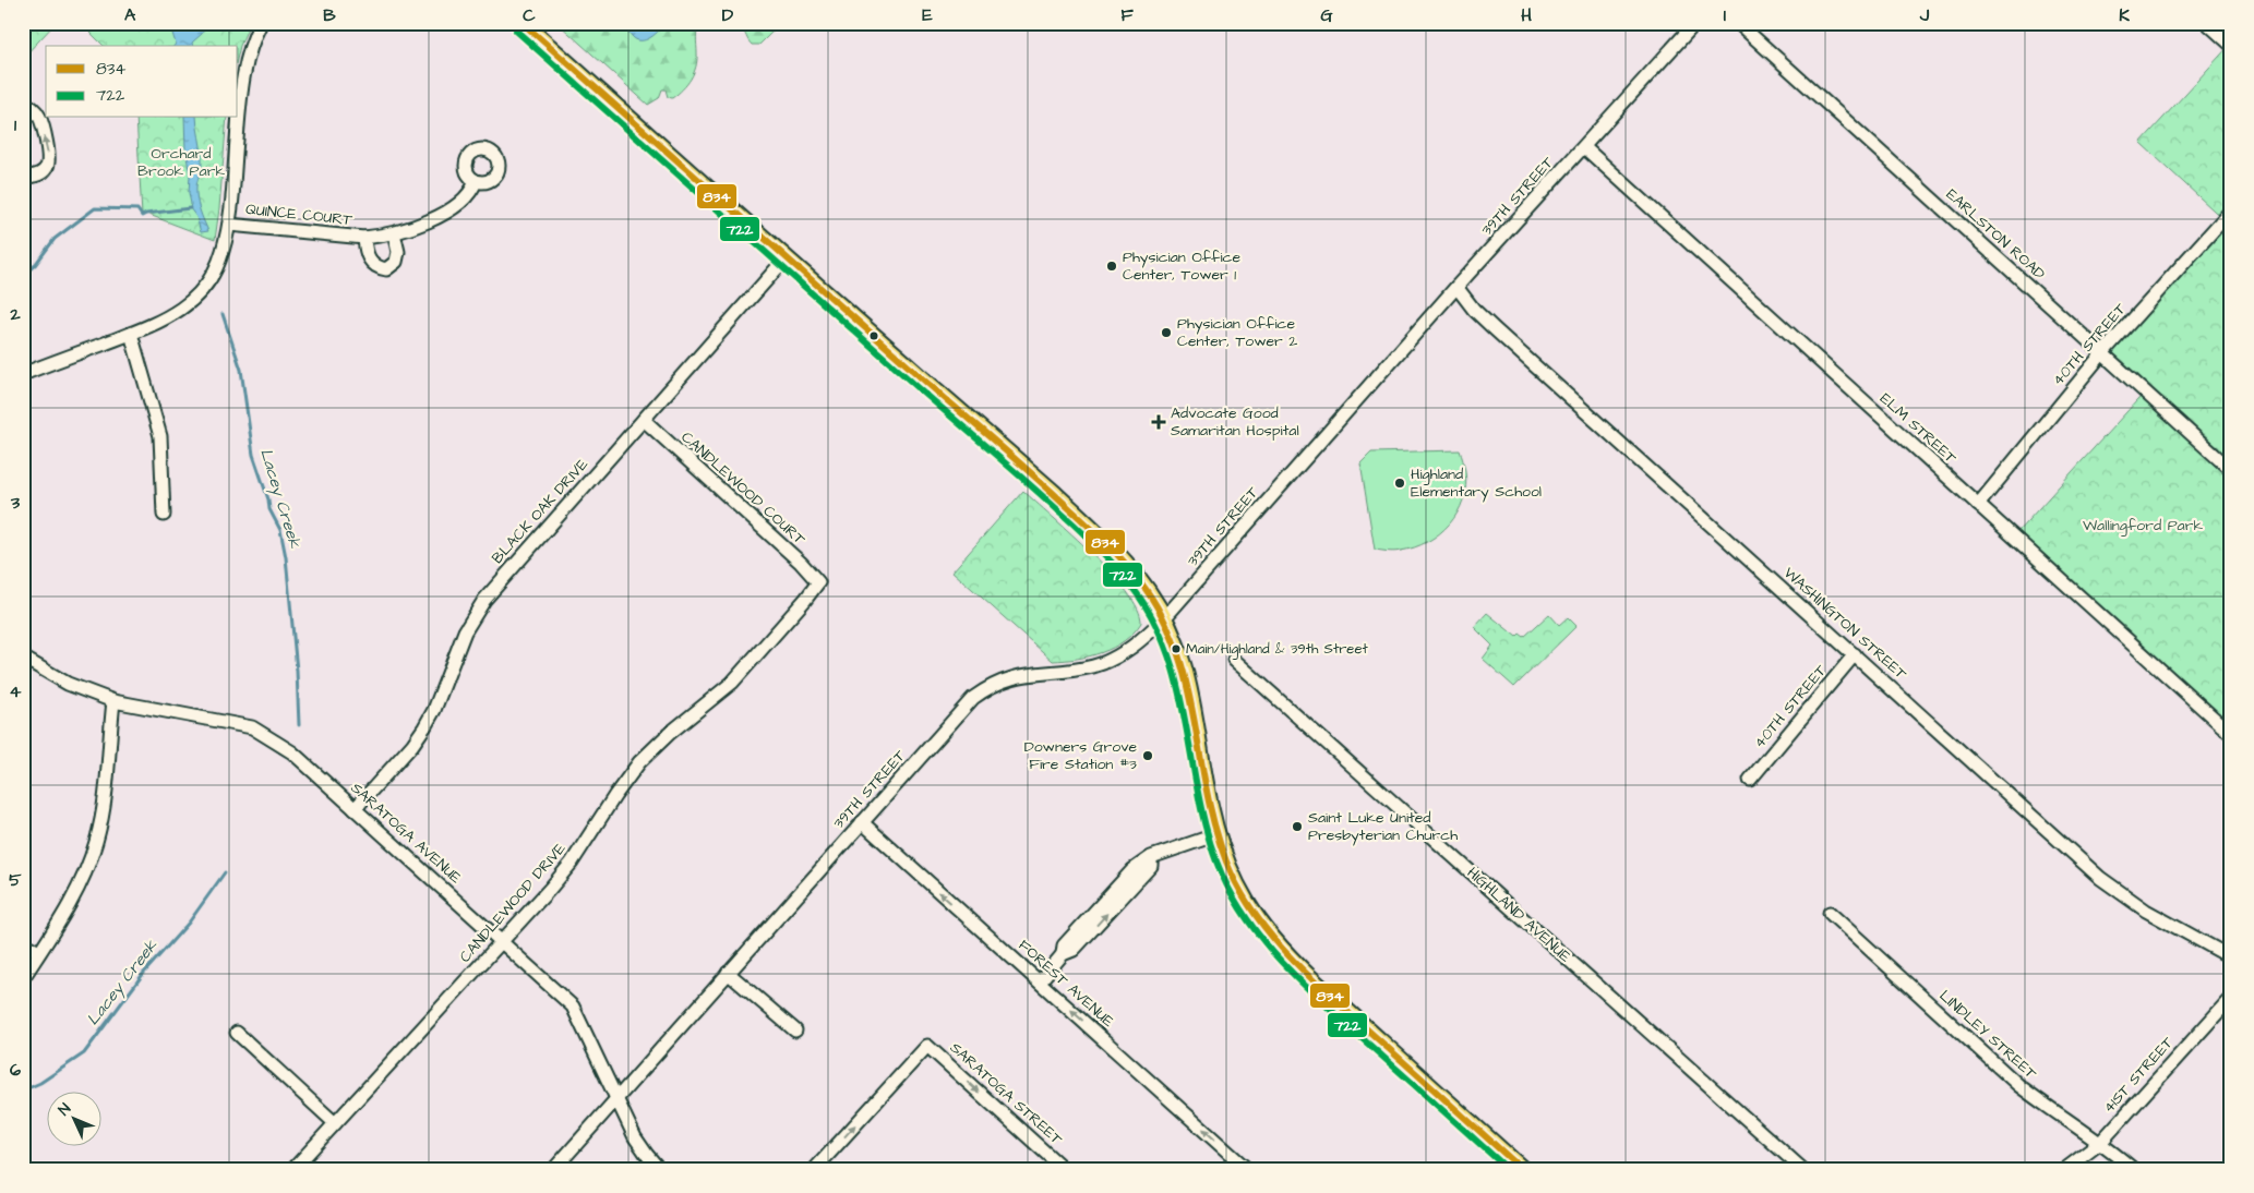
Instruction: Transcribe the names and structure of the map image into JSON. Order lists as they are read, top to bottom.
{
  "streets": {
    "street": [
      "39TH STREET",
      "QUINCE COURT",
      "EARLSTON ROAD",
      "40TH STREET",
      "ELM STREET",
      "CANDLEWOOD COURT",
      "BLACK OAK DRIVE",
      "WASHINGTON STREET",
      "SARATOGA AVENUE",
      "CANDLEWOOD DRIVE",
      "HIGHLAND AVENUE",
      "FOREST AVENUE",
      "LINDLEY STREET",
      "41ST STREET",
      "SARATOGA STREET"
    ]
  },
  "crossings": [
    ["39TH STREET", "ELM STREET"],
    ["39TH STREET", "WASHINGTON STREET"],
    ["39TH STREET", "SARATOGA AVENUE"],
    ["39TH STREET", "FOREST AVENUE"],
    ["EARLSTON ROAD", "40TH STREET"],
    ["40TH STREET", "ELM STREET"],
    ["40TH STREET", "WASHINGTON STREET"],
    ["CANDLEWOOD COURT", "BLACK OAK DRIVE"],
    ["CANDLEWOOD COURT", "CANDLEWOOD DRIVE"],
    ["BLACK OAK DRIVE", "SARATOGA AVENUE"],
    ["SARATOGA AVENUE", "CANDLEWOOD DRIVE"],
    ["LINDLEY STREET", "41ST STREET"]
  ],
  "one_way": ["FOREST AVENUE"],
  "water": ["Lacey Creek"],
  "parks": ["Orchard Brook Park", "Wallingford Park"],
  "places": {
    "other": [
      "Physician Office Center, Tower 1",
      "Physician Office Center, Tower 2",
      "Highland Elementary School",
      "Main/Highland & 39th Street",
      "Downers Grove Fire Station #3",
      "Saint Luke United Presbyterian Church"
    ],
    "health": ["Advocate Good Samaritan Hospital"]
  },
  "lines": ["transit line 834", "transit line 722"],
  "legend": ["834", "722"],
  "north": "top left",
  "grid": {
    "columns": [
      "A",
      "B",
      "C",
      "D",
      "E",
      "F",
      "G",
      "H",
      "I",
      "J",
      "K"
    ],
    "rows": [
      "1",
      "2",
      "3",
      "4",
      "5",
      "6"
    ]
  }
}
